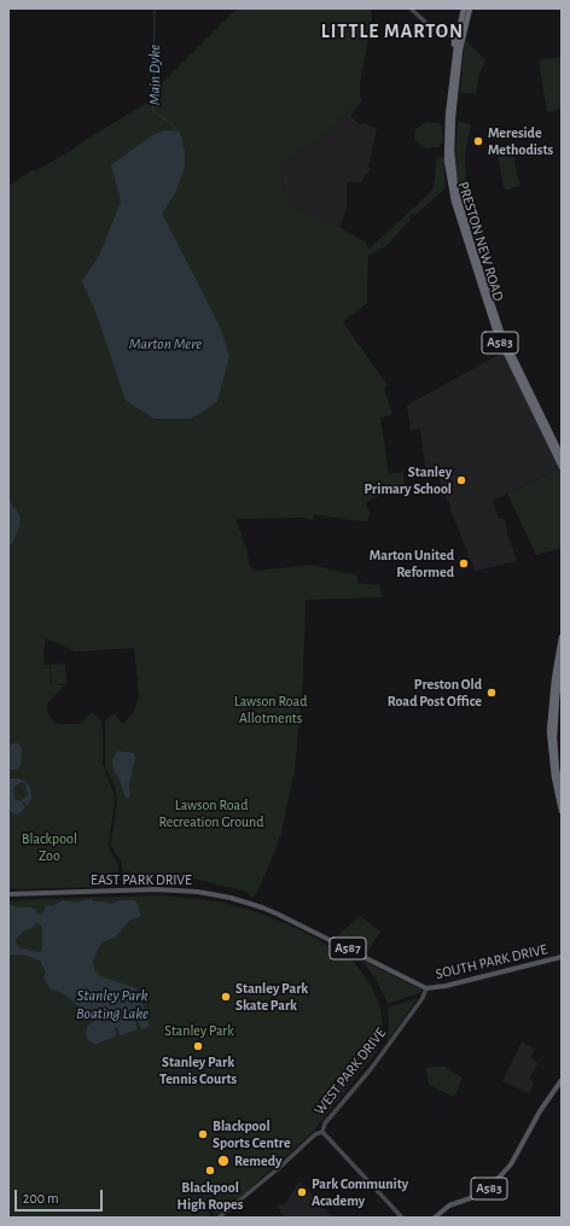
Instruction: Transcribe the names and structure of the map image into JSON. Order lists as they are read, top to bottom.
{
  "streets": {
    "highway": ["PRESTON NEW ROAD", "A583"],
    "main road": ["EAST PARK DRIVE", "A587", "SOUTH PARK DRIVE"],
    "street": ["WEST PARK DRIVE"]
  },
  "crossings": [
    ["EAST PARK DRIVE", "SOUTH PARK DRIVE"],
    ["EAST PARK DRIVE", "WEST PARK DRIVE"],
    ["SOUTH PARK DRIVE", "WEST PARK DRIVE"]
  ],
  "districts": ["LITTLE MARTON"],
  "water": ["Main Dyke", "Marton Mere", "Stanley Park Boating Lake"],
  "parks": [
    "Lawson Road Allotments",
    "Lawson Road Recreation Ground",
    "Blackpool Zoo",
    "Stanley Park"
  ],
  "places": [
    "Mereside Methodists",
    "Stanley Primary School",
    "Marton United Reformed",
    "Preston Old Road Post Office",
    "Stanley Park Skate Park",
    "Stanley Park Tennis Courts",
    "Blackpool Sports Centre",
    "Remedy",
    "Blackpool High Ropes",
    "Park Community Academy"
  ],
  "scale_bar": "200 m"
}
